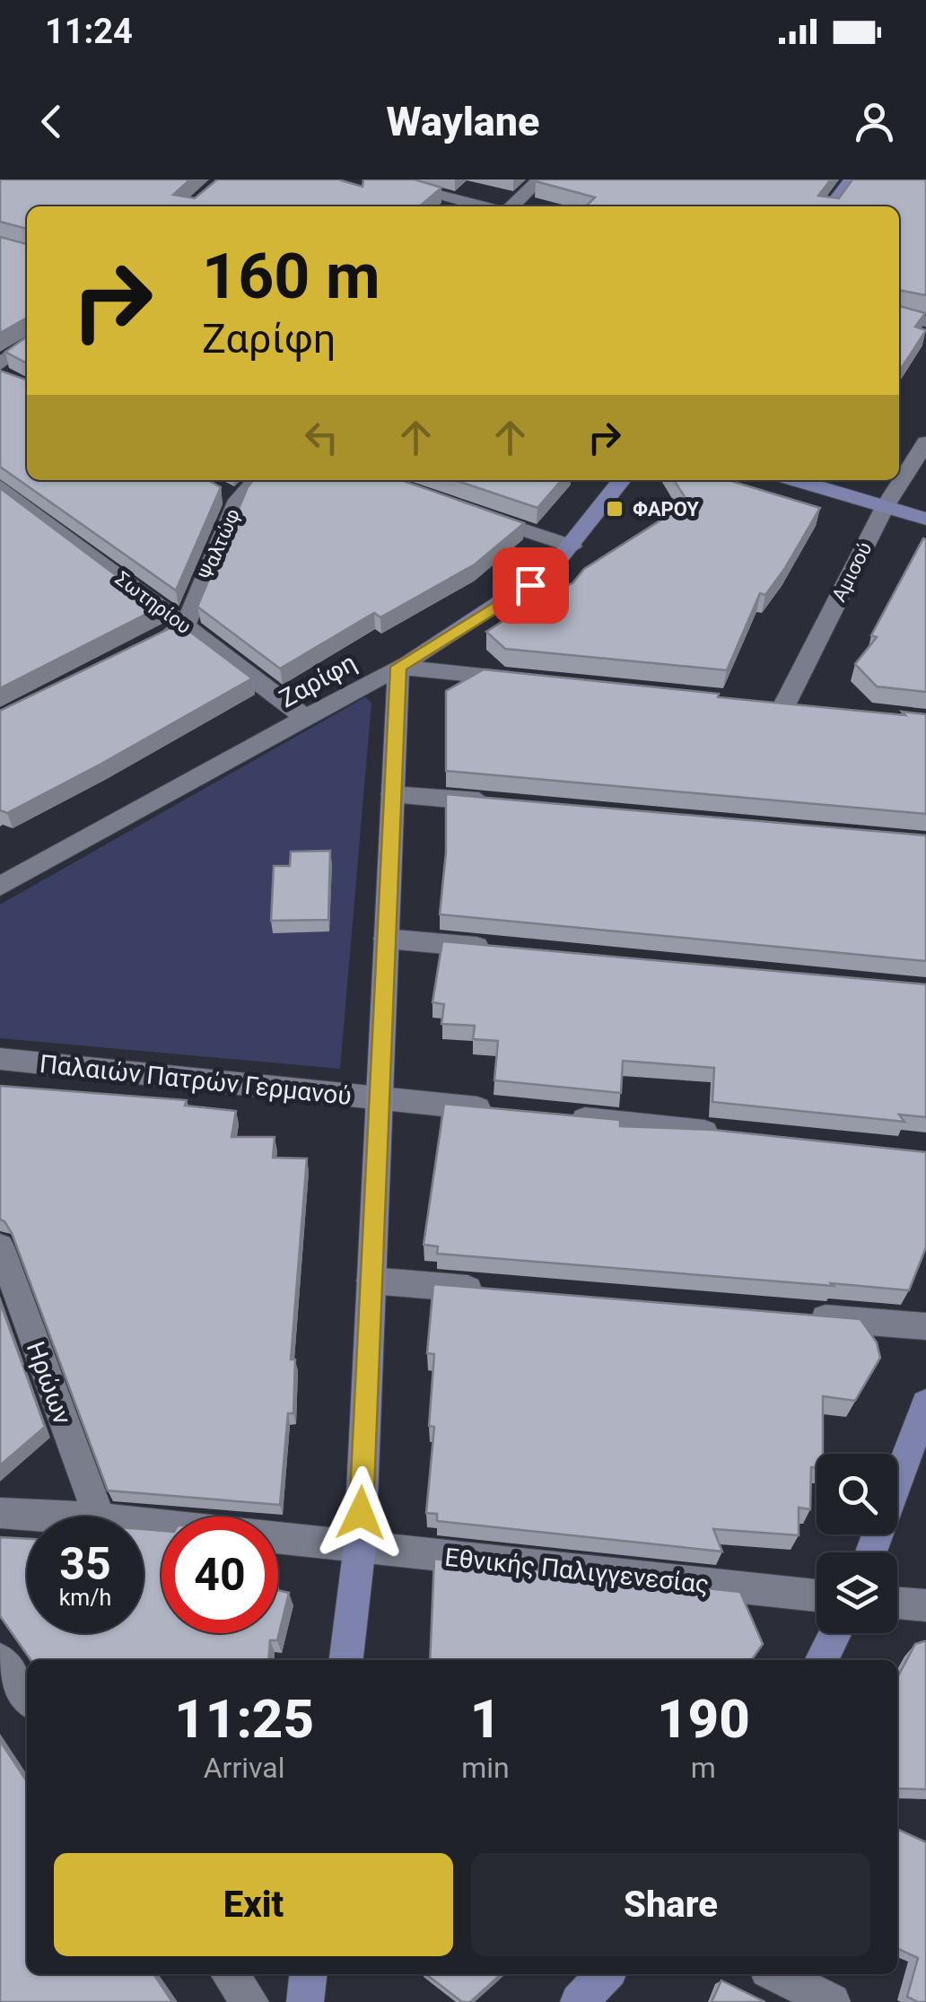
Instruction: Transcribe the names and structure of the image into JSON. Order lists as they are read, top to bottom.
{
  "streets": {
    "street": [
      "Ψαλτώφ",
      "Αμισού",
      "Σωτηρίου",
      "Ζαρίφη",
      "Παλαιών Πατρών Γερμανού",
      "Ηρώων",
      "Εθνικής Παλιγγενεσίας"
    ]
  },
  "crossings": [
    ["Ψαλτώφ", "Σωτηρίου"],
    ["Σωτηρίου", "Ζαρίφη"]
  ],
  "places": {
    "transit": ["ΦΑΡΟΥ"]
  },
  "page": {
    "status": "11:24",
    "header": "Waylane",
    "turn": ["160 m", "Ζαρίφη"],
    "speed": "35 km/h",
    "limit": "40",
    "eta": [
      "11:25",
      "Arrival",
      "1",
      "min",
      "190",
      "m"
    ],
    "buttons": ["Exit", "Share"]
  }
}
